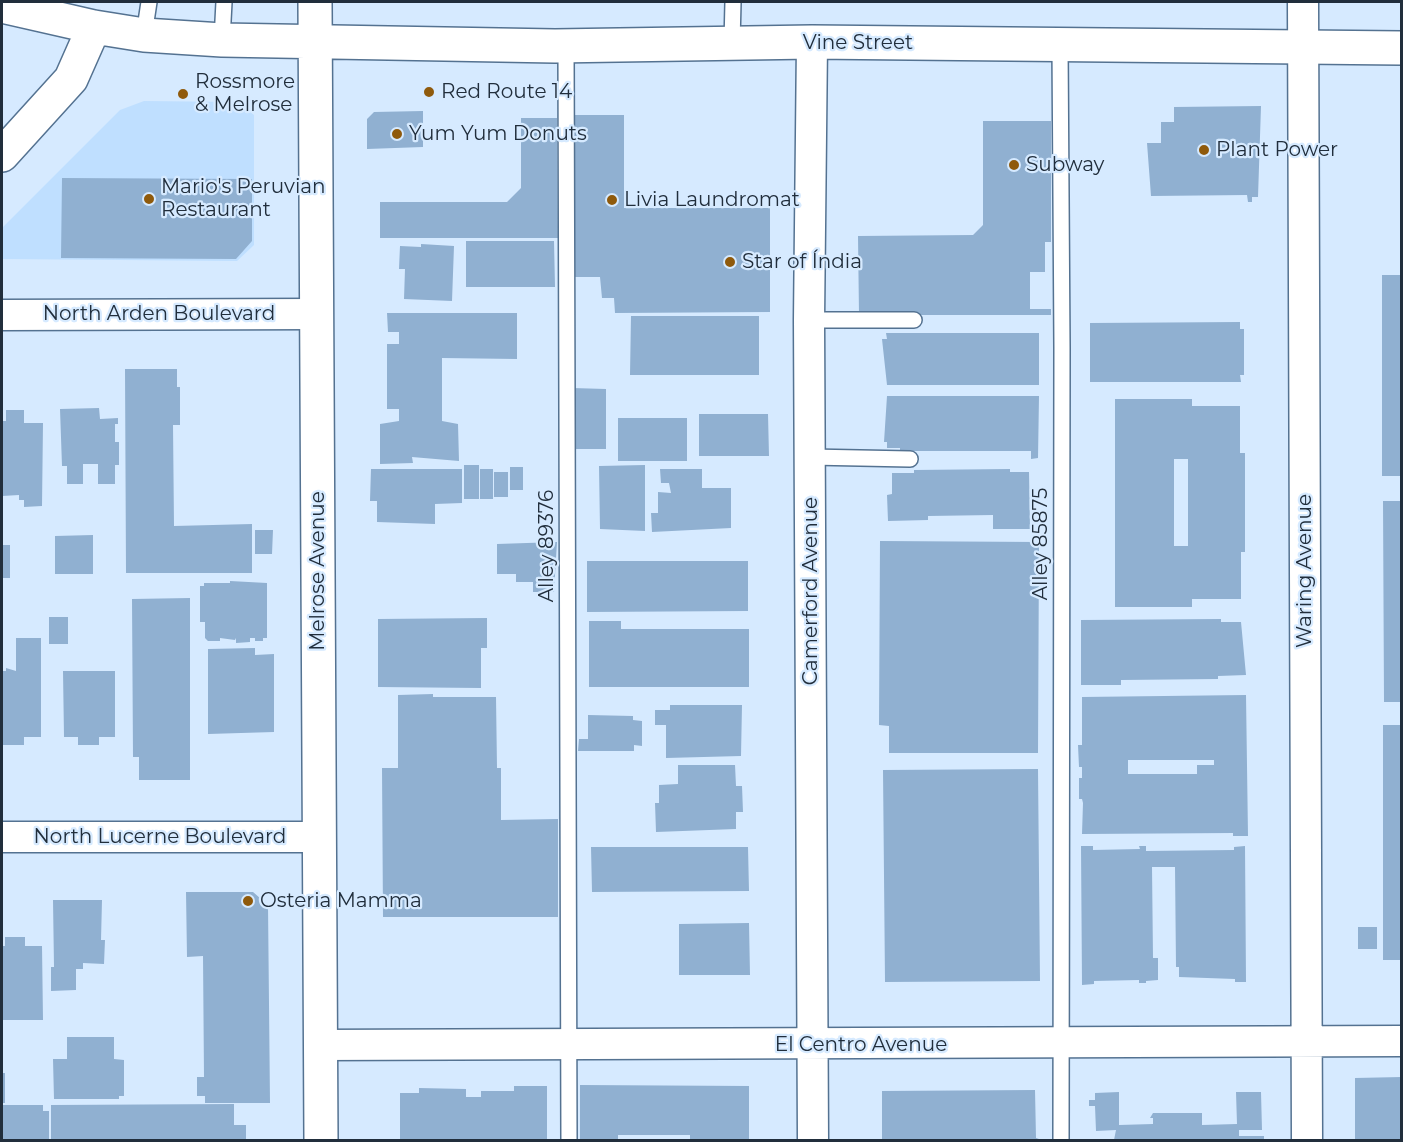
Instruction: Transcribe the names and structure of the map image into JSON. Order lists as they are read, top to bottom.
{
  "streets": {
    "main road": ["Vine Street", "Melrose Avenue"],
    "street": [
      "North Arden Boulevard",
      "Waring Avenue",
      "Camerford Avenue",
      "North Lucerne Boulevard",
      "El Centro Avenue"
    ],
    "lane": ["Alley 85875", "Alley 89376"]
  },
  "crossings": [
    ["Vine Street", "Alley 85875"],
    ["Vine Street", "Alley 89376"],
    ["Vine Street", "Melrose Avenue"],
    ["Vine Street", "Waring Avenue"],
    ["Vine Street", "Camerford Avenue"],
    ["North Arden Boulevard", "Melrose Avenue"],
    ["Alley 85875", "El Centro Avenue"],
    ["Alley 89376", "El Centro Avenue"],
    ["Melrose Avenue", "North Lucerne Boulevard"],
    ["Melrose Avenue", "El Centro Avenue"],
    ["Waring Avenue", "El Centro Avenue"],
    ["Camerford Avenue", "El Centro Avenue"]
  ],
  "places": [
    "Red Route 14",
    "Rossmore & Melrose",
    "Yum Yum Donuts",
    "Plant Power",
    "Subway",
    "Mario's Peruvian Restaurant",
    "Livia Laundromat",
    "Star of Índia",
    "Osteria Mamma"
  ]
}
